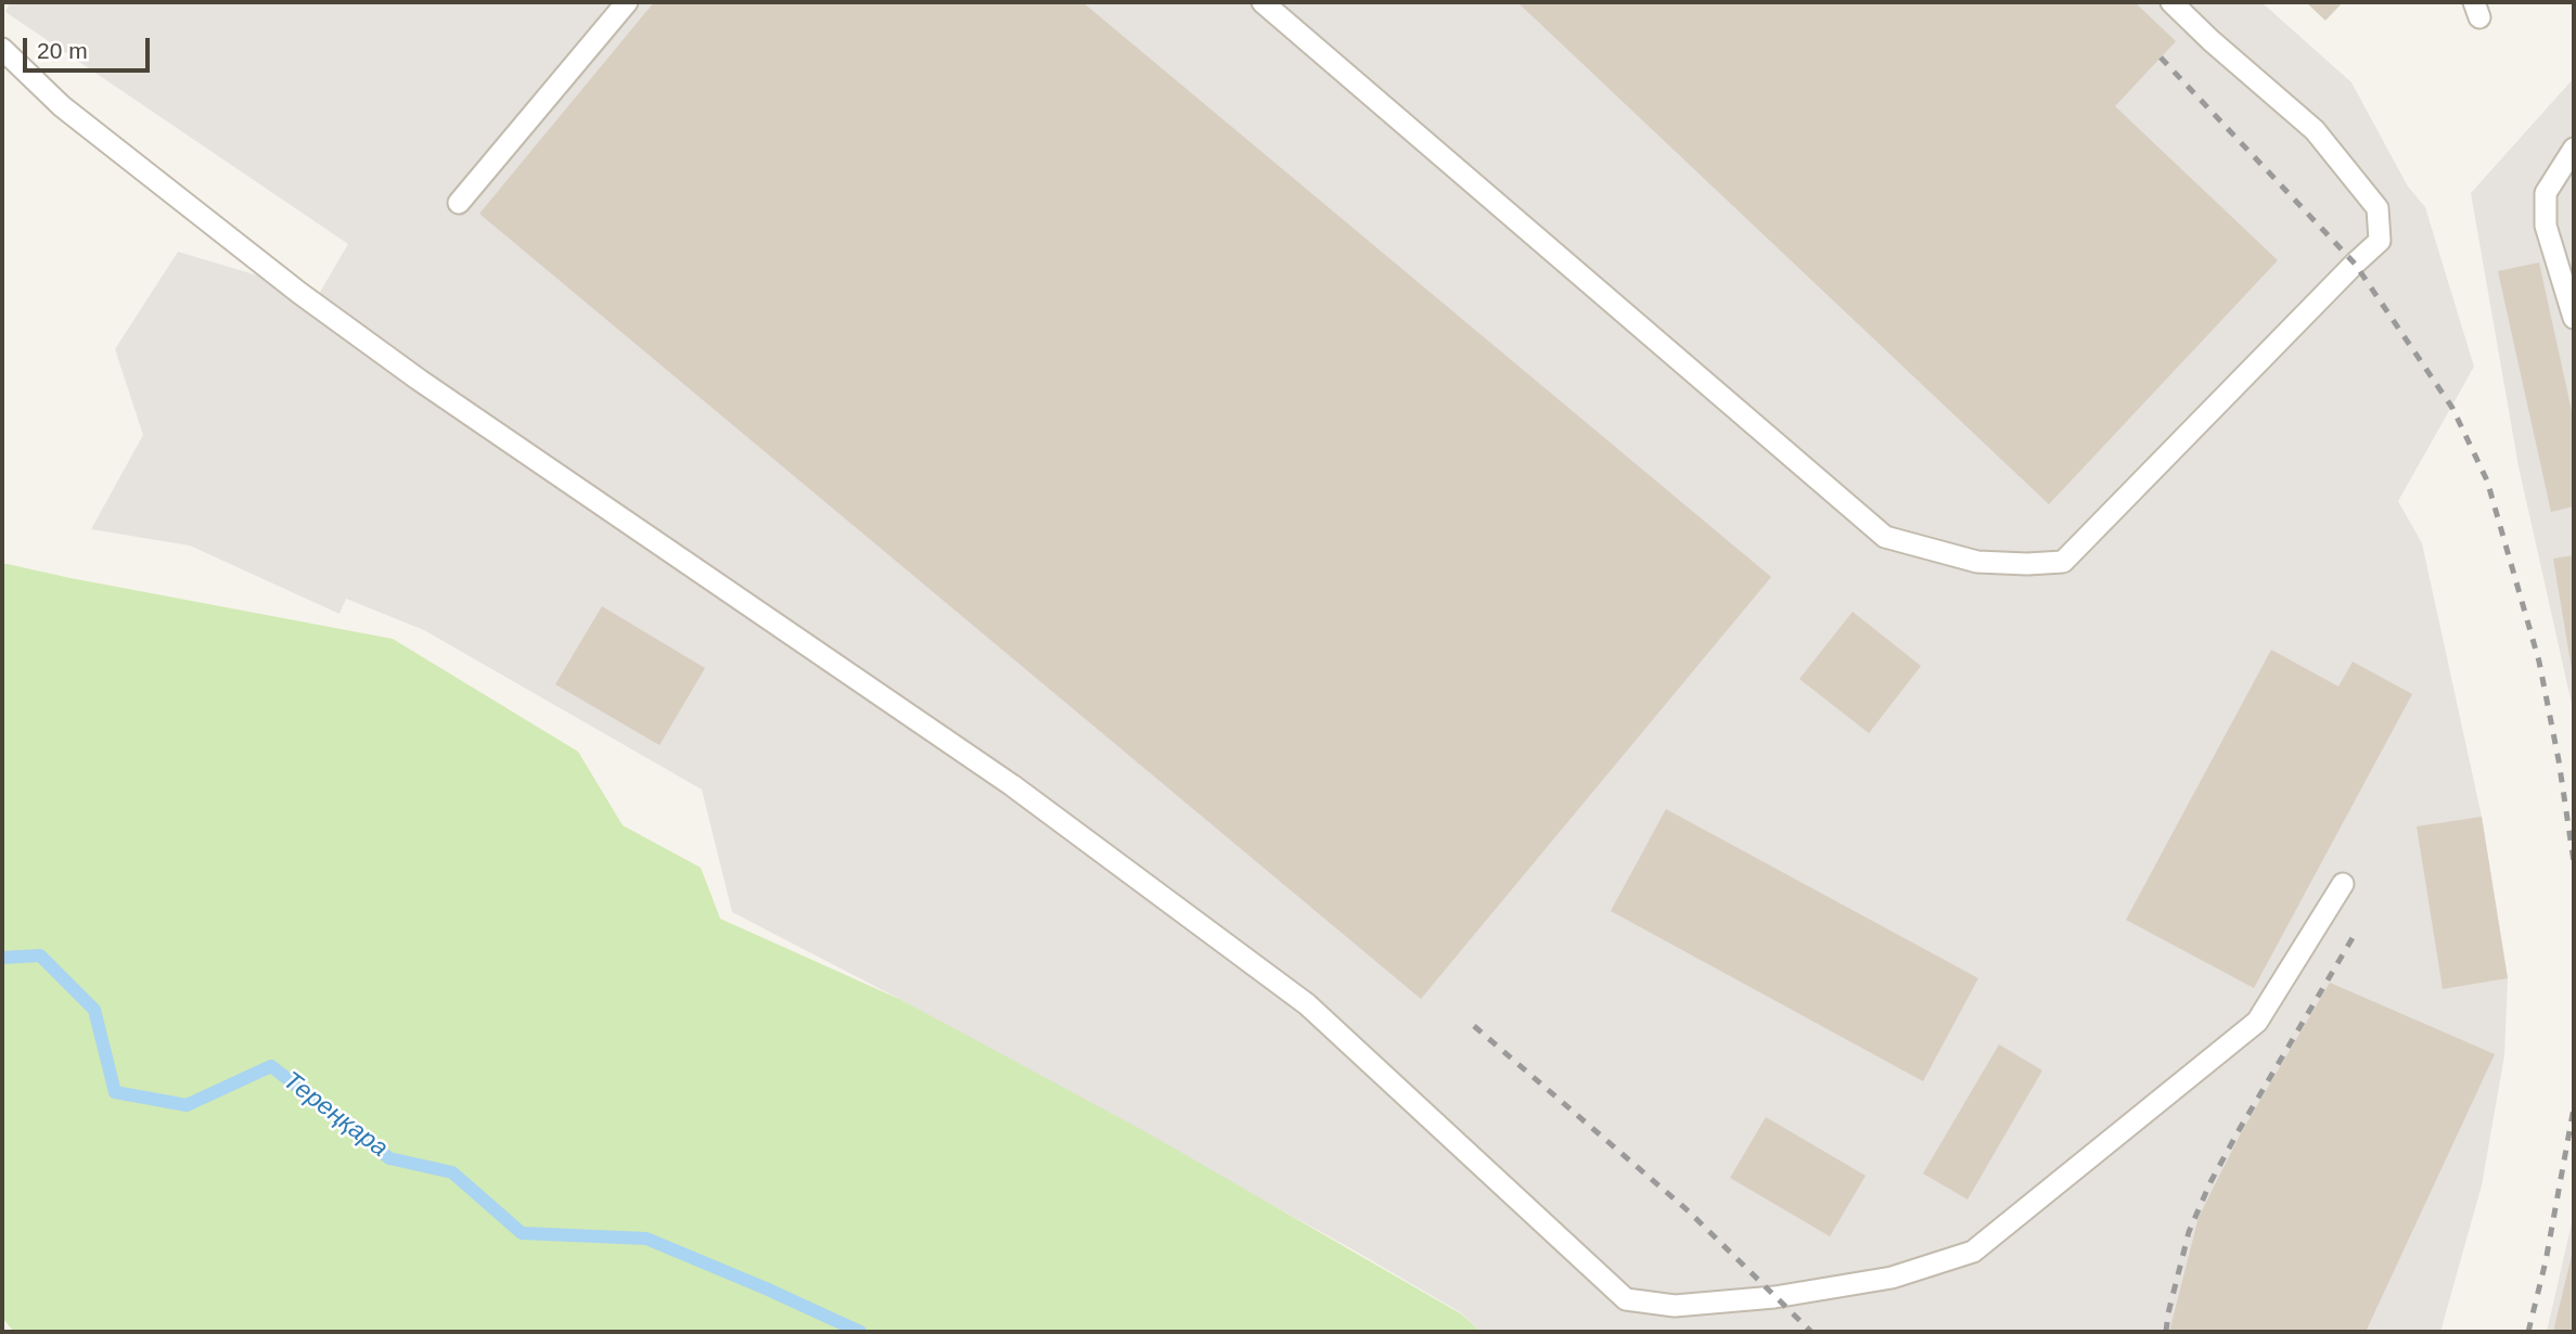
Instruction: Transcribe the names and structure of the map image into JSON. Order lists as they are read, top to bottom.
{
  "water": ["Тереңқара"],
  "scale_bar": "20 m"
}
